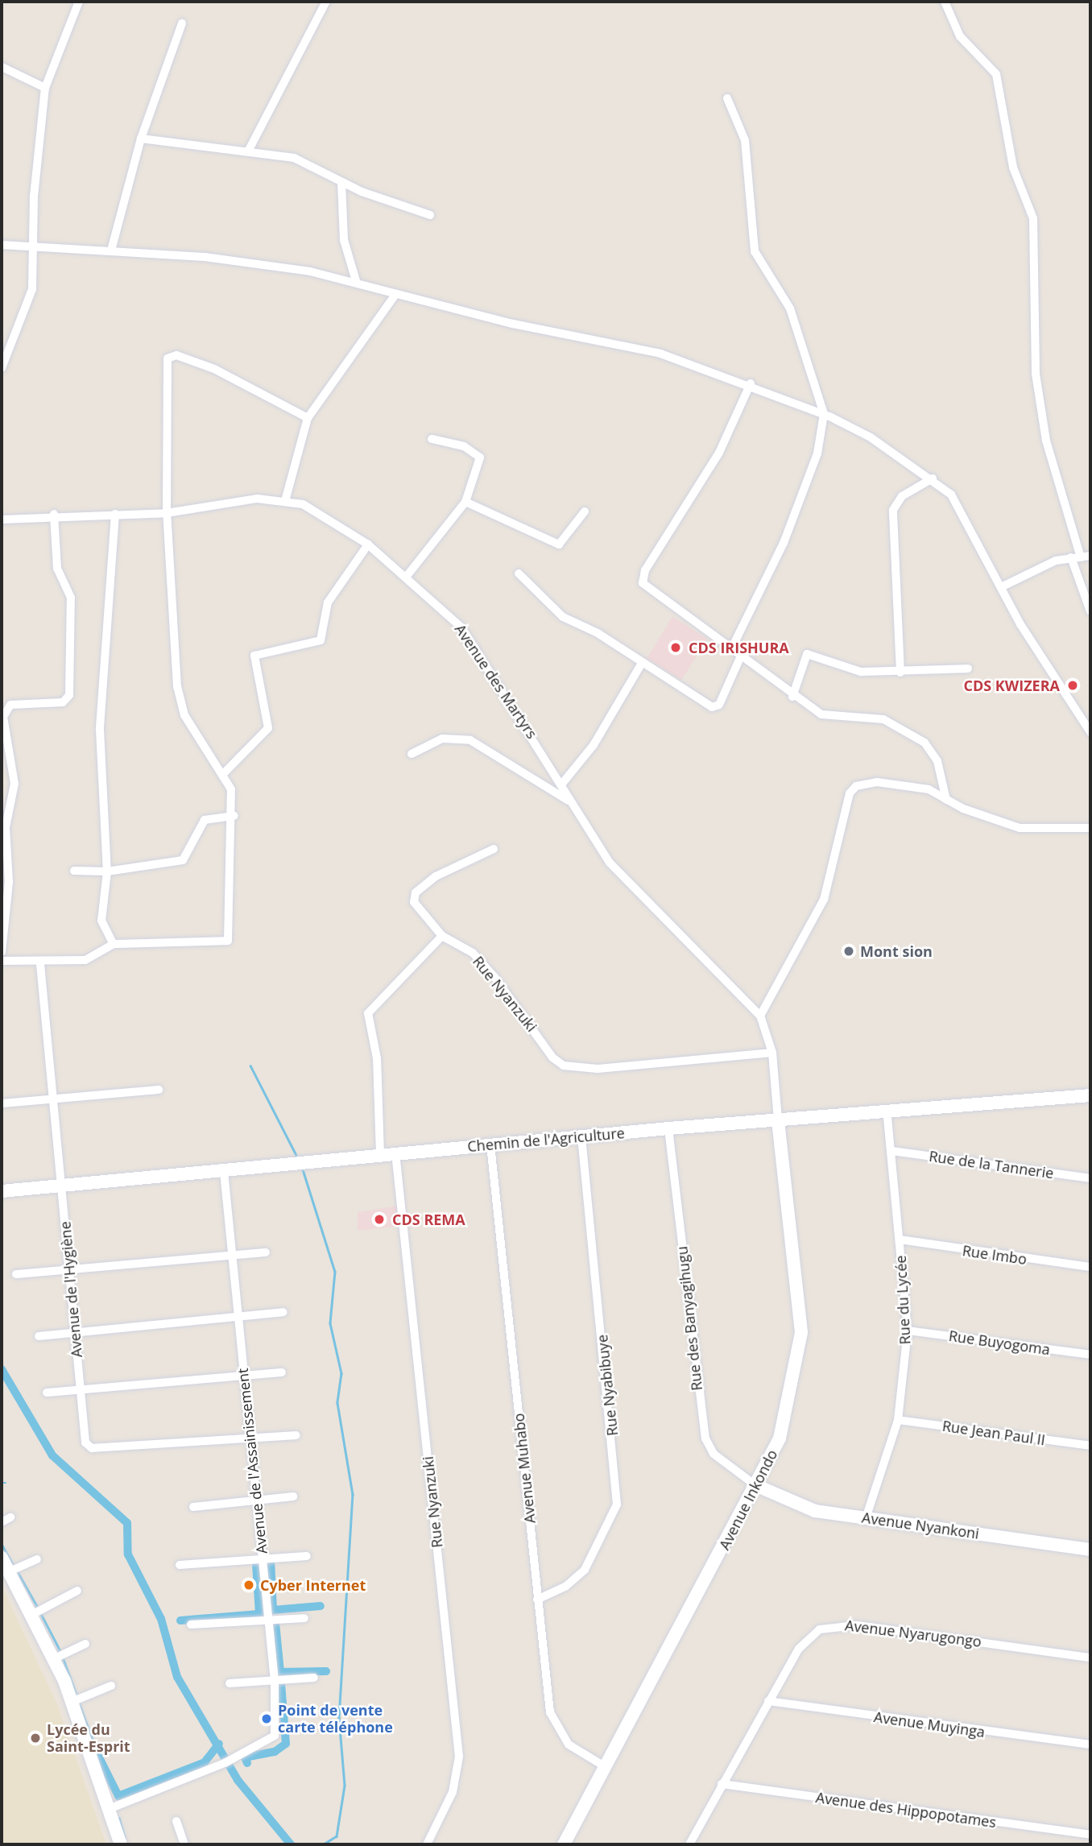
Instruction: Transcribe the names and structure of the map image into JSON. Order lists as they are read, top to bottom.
{
  "streets": {
    "street": [
      "Avenue des Martyrs",
      "Rue Nyanzuki",
      "Chemin de l'Agriculture",
      "Rue de la Tannerie",
      "Rue Imbo",
      "Avenue de l'Hygiène",
      "Rue du Lycée",
      "Rue des Banyagihugu",
      "Rue Buyogoma",
      "Rue Nyabibuye",
      "Rue Jean Paul II",
      "Avenue de l'Assainissement",
      "Avenue Muhabo",
      "Avenue Inkondo",
      "Avenue Nyankoni",
      "Avenue Nyarugongo",
      "Avenue Muyinga",
      "Avenue des Hippopotames"
    ]
  },
  "crossings": [
    ["Avenue des Martyrs", "Rue Nyanzuki"],
    ["Avenue des Martyrs", "Chemin de l'Agriculture"],
    ["Avenue des Martyrs", "Avenue Inkondo"],
    ["Rue Nyanzuki", "Chemin de l'Agriculture"],
    ["Chemin de l'Agriculture", "Avenue de l'Hygiène"],
    ["Chemin de l'Agriculture", "Rue du Lycée"],
    ["Chemin de l'Agriculture", "Rue des Banyagihugu"],
    ["Chemin de l'Agriculture", "Rue Nyabibuye"],
    ["Chemin de l'Agriculture", "Avenue de l'Assainissement"],
    ["Chemin de l'Agriculture", "Avenue Muhabo"],
    ["Chemin de l'Agriculture", "Avenue Inkondo"],
    ["Rue de la Tannerie", "Rue du Lycée"],
    ["Rue Imbo", "Rue du Lycée"],
    ["Avenue de l'Hygiène", "Avenue de l'Assainissement"],
    ["Rue du Lycée", "Rue Buyogoma"],
    ["Rue du Lycée", "Rue Jean Paul II"],
    ["Rue du Lycée", "Avenue Nyankoni"],
    ["Rue des Banyagihugu", "Avenue Inkondo"],
    ["Rue des Banyagihugu", "Avenue Nyankoni"],
    ["Rue Nyabibuye", "Avenue Muhabo"],
    ["Avenue Muhabo", "Avenue Inkondo"],
    ["Avenue Inkondo", "Avenue Nyankoni"],
    ["Avenue Nyarugongo", "Avenue Muyinga"],
    ["Avenue Nyarugongo", "Avenue des Hippopotames"]
  ],
  "places": [
    "CDS IRISHURA",
    "CDS KWIZERA",
    "Mont sion",
    "CDS REMA",
    "Cyber Internet",
    "Point de vente carte téléphone",
    "Lycée du Saint-Esprit"
  ]
}
